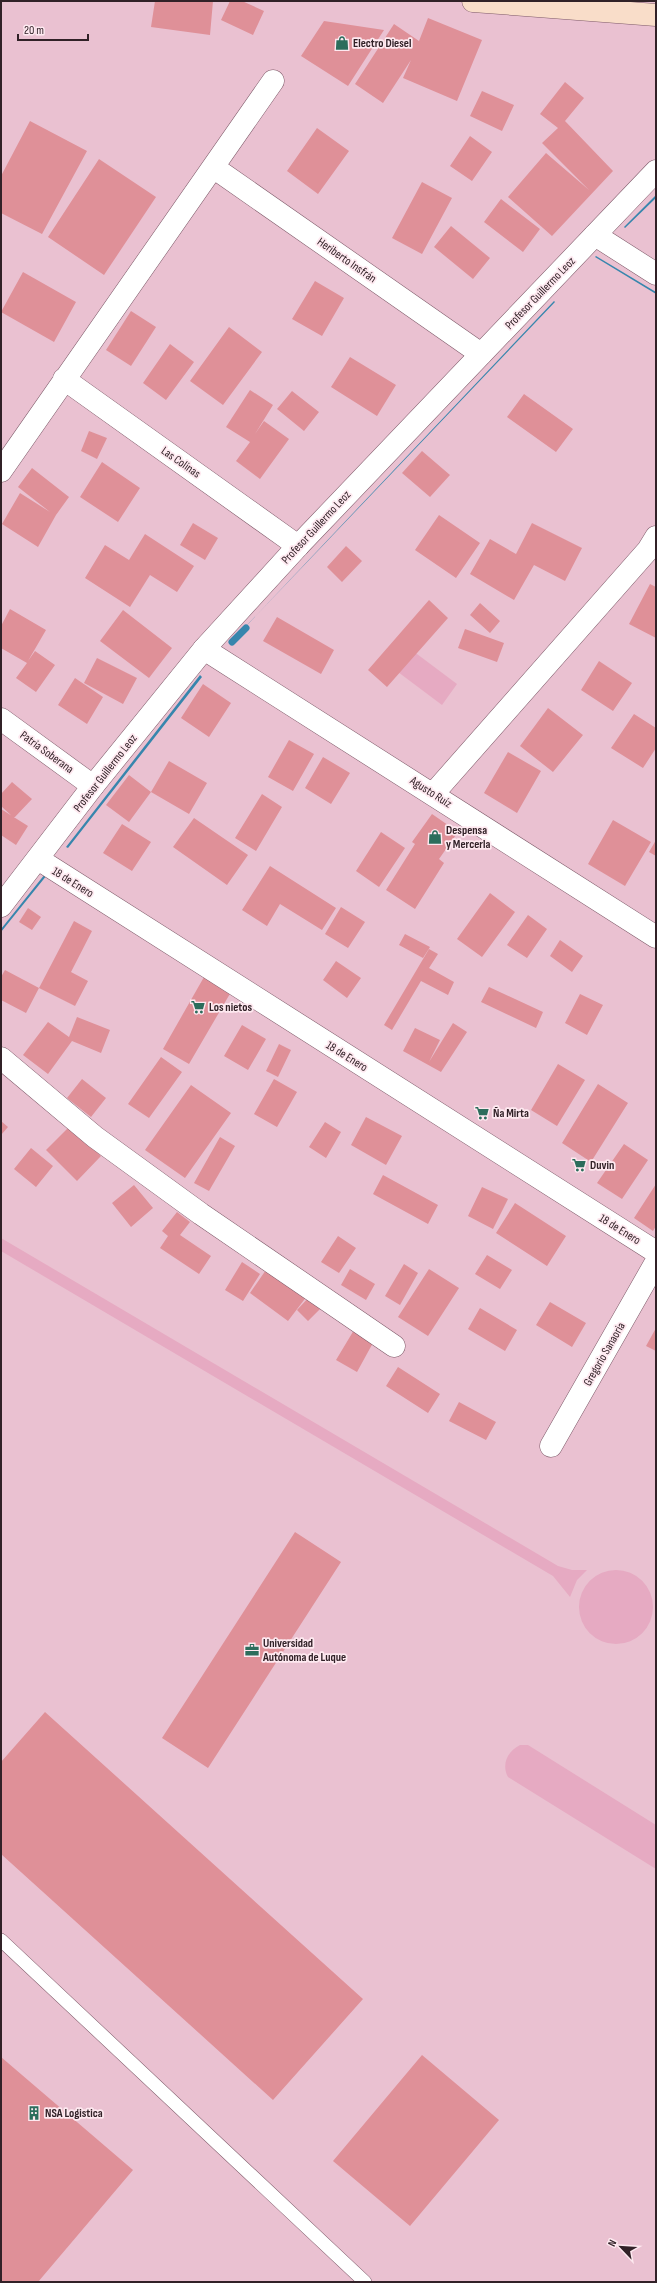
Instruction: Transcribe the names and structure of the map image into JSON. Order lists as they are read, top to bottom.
{
  "streets": {
    "street": [
      "Heriberto Insfrán",
      "Profesor Guillermo Leoz",
      "Las Colinas",
      "Patria Soberana",
      "Agusto Ruíz",
      "18 de Enero",
      "Gregorio Sanaoria"
    ]
  },
  "crossings": [
    ["Heriberto Insfrán", "Profesor Guillermo Leoz"],
    ["Profesor Guillermo Leoz", "Las Colinas"],
    ["Profesor Guillermo Leoz", "Patria Soberana"],
    ["Profesor Guillermo Leoz", "Agusto Ruíz"],
    ["Profesor Guillermo Leoz", "18 de Enero"]
  ],
  "places": {
    "shop": ["Electro Diesel", "Despensa y Mercerla"],
    "supermarket": ["Los nietos", "Ña Mirta", "Duvin"],
    "office": ["Universidad Autónoma de Luque"],
    "building": ["NSA Logistica"]
  },
  "scale_bar": "20 m",
  "north": "top left"
}
